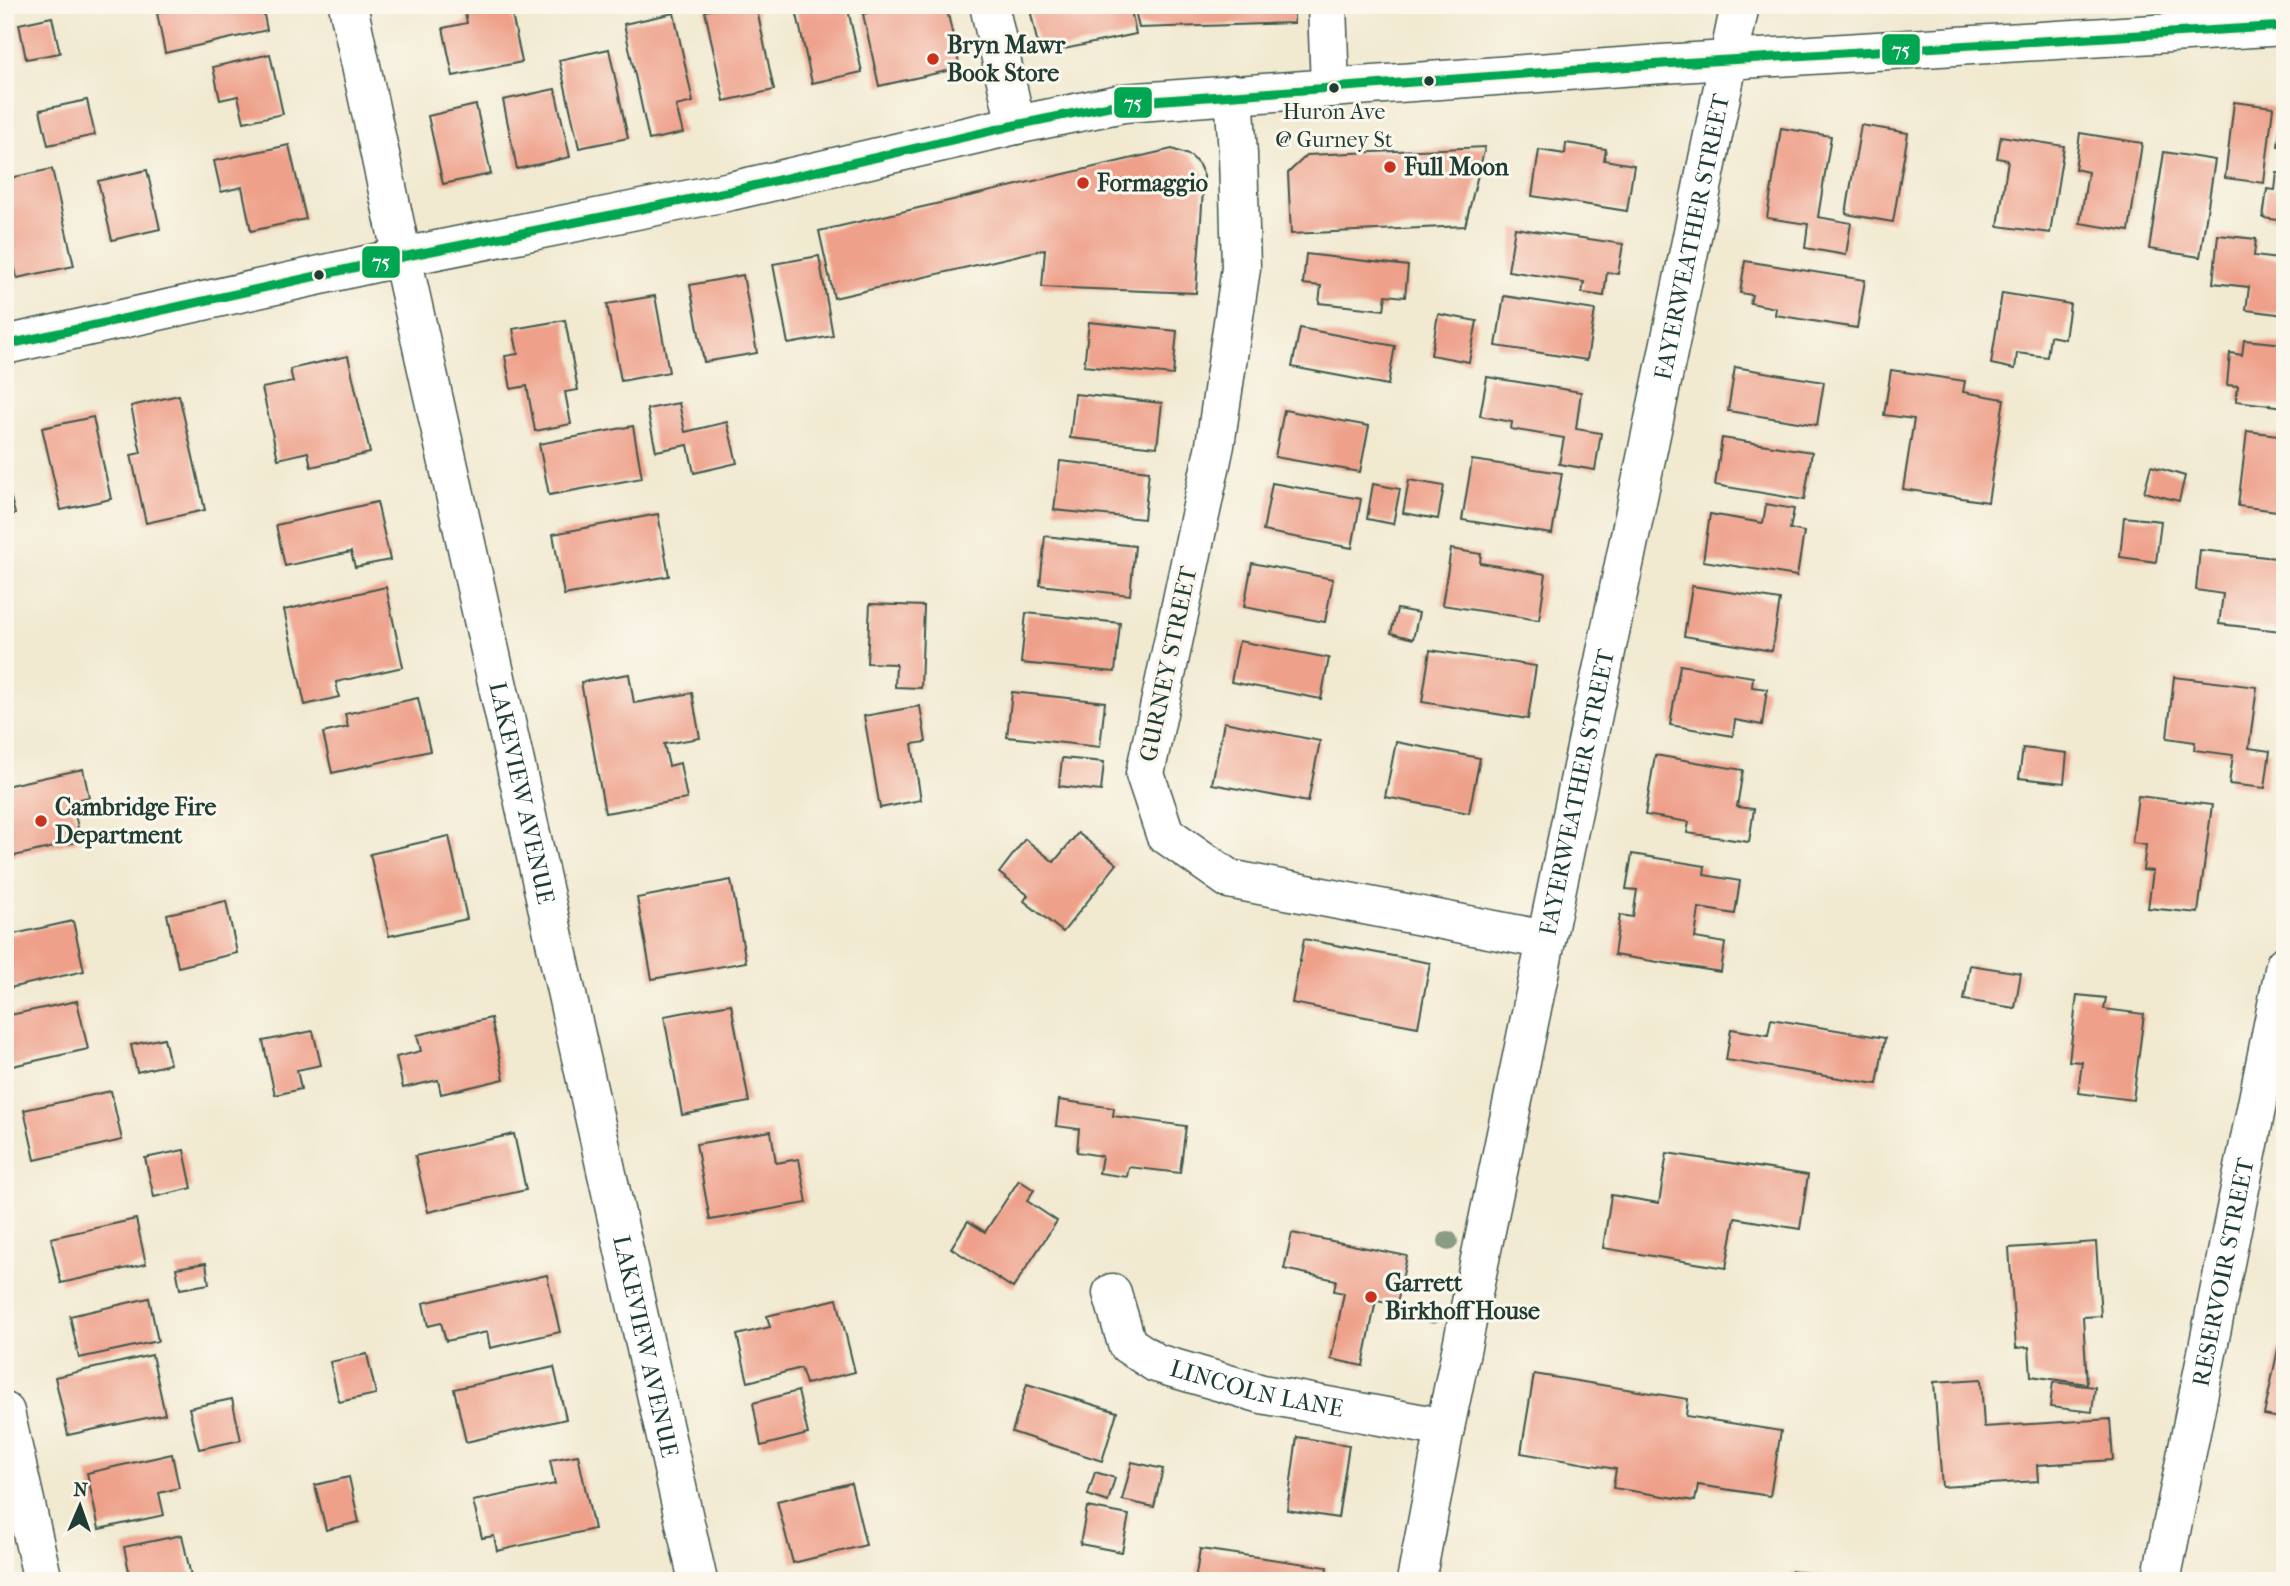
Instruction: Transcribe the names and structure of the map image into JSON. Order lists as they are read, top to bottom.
{
  "streets": {
    "street": [
      "FAYERWEATHER STREET",
      "GURNEY STREET",
      "LAKEVIEW AVENUE",
      "RESERVOIR STREET",
      "LINCOLN LANE"
    ]
  },
  "crossings": [
    ["FAYERWEATHER STREET", "GURNEY STREET"],
    ["FAYERWEATHER STREET", "LINCOLN LANE"]
  ],
  "places": [
    "Bryn Mawr Book Store",
    "Huron Ave @ Gurney St",
    "Full Moon",
    "Formaggio",
    "Cambridge Fire Department",
    "Garrett Birkhoff House"
  ],
  "lines": ["transit line 75"],
  "north": "top"
}
